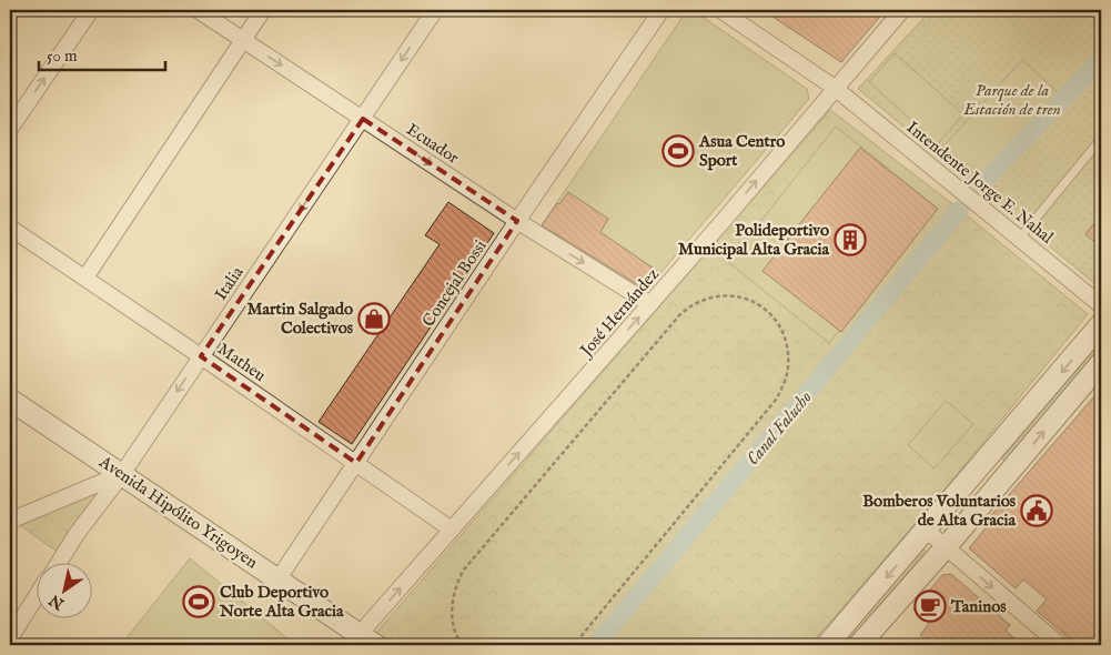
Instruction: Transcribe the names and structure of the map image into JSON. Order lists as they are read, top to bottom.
{
  "streets": {
    "main road": ["Avenida Hipólito Yrigoyen"],
    "street": [
      "Ecuador",
      "Intendente Jorge E. Nahal",
      "Italia",
      "Concejal Bossi",
      "José Hernández",
      "Matheu"
    ]
  },
  "crossings": [
    ["Ecuador", "Italia"],
    ["Ecuador", "Concejal Bossi"],
    ["Ecuador", "José Hernández"],
    ["Intendente Jorge E. Nahal", "José Hernández"],
    ["Italia", "Matheu"],
    ["Italia", "Avenida Hipólito Yrigoyen"],
    ["Concejal Bossi", "Matheu"],
    ["Concejal Bossi", "Avenida Hipólito Yrigoyen"],
    ["José Hernández", "Matheu"],
    ["José Hernández", "Avenida Hipólito Yrigoyen"]
  ],
  "one_way": ["Ecuador", "Italia", "José Hernández"],
  "water": ["Canal Falucho"],
  "parks": ["Parque de la Estación de tren"],
  "places": {
    "sports": ["Asua Centro Sport", "Club Deportivo Norte Alta Gracia"],
    "building": ["Polideportivo Municipal Alta Gracia"],
    "shop": ["Martin Salgado Colectivos"],
    "public building": ["Bomberos Voluntarios de Alta Gracia"],
    "cafe": ["Taninos"]
  },
  "scale_bar": "50 m",
  "north": "bottom left"
}
